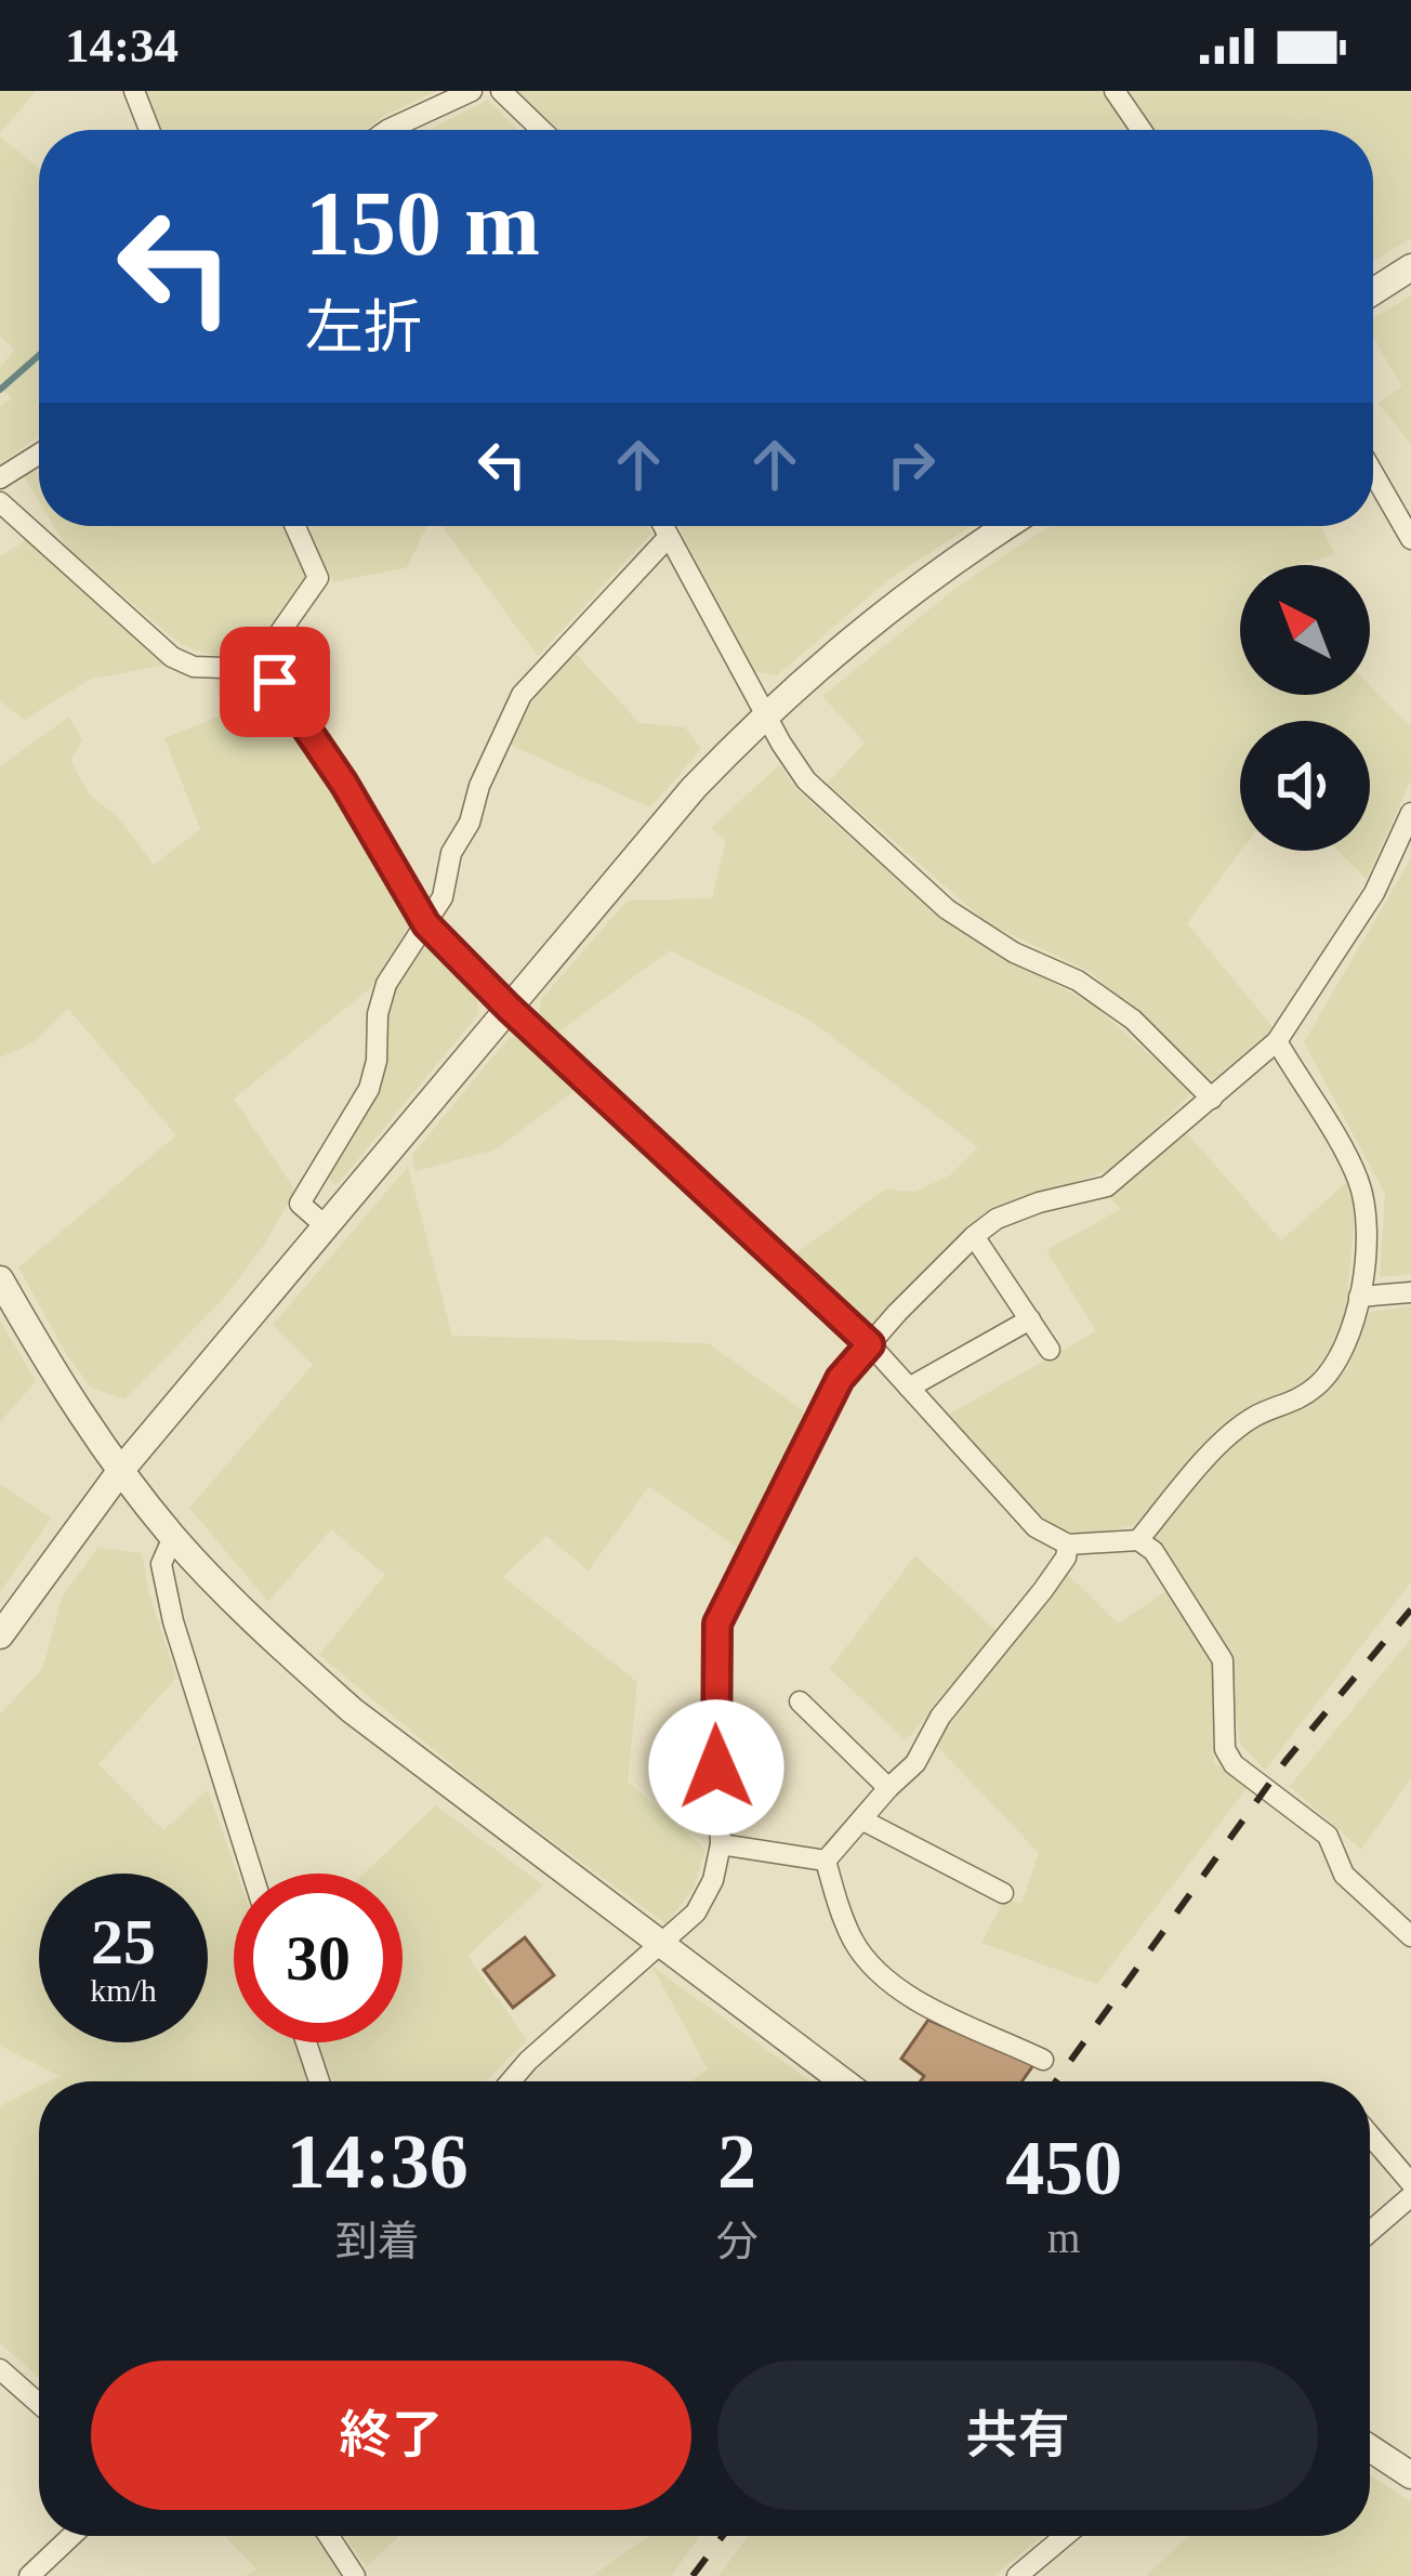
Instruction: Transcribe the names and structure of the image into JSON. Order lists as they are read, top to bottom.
{
  "north": "top left",
  "page": {
    "status": "14:34",
    "turn": ["150 m", "左折"],
    "speed": "25 km/h",
    "limit": "30",
    "eta": [
      "14:36",
      "到着",
      "2",
      "分",
      "450",
      "m"
    ],
    "buttons": ["終了", "共有"]
  }
}
